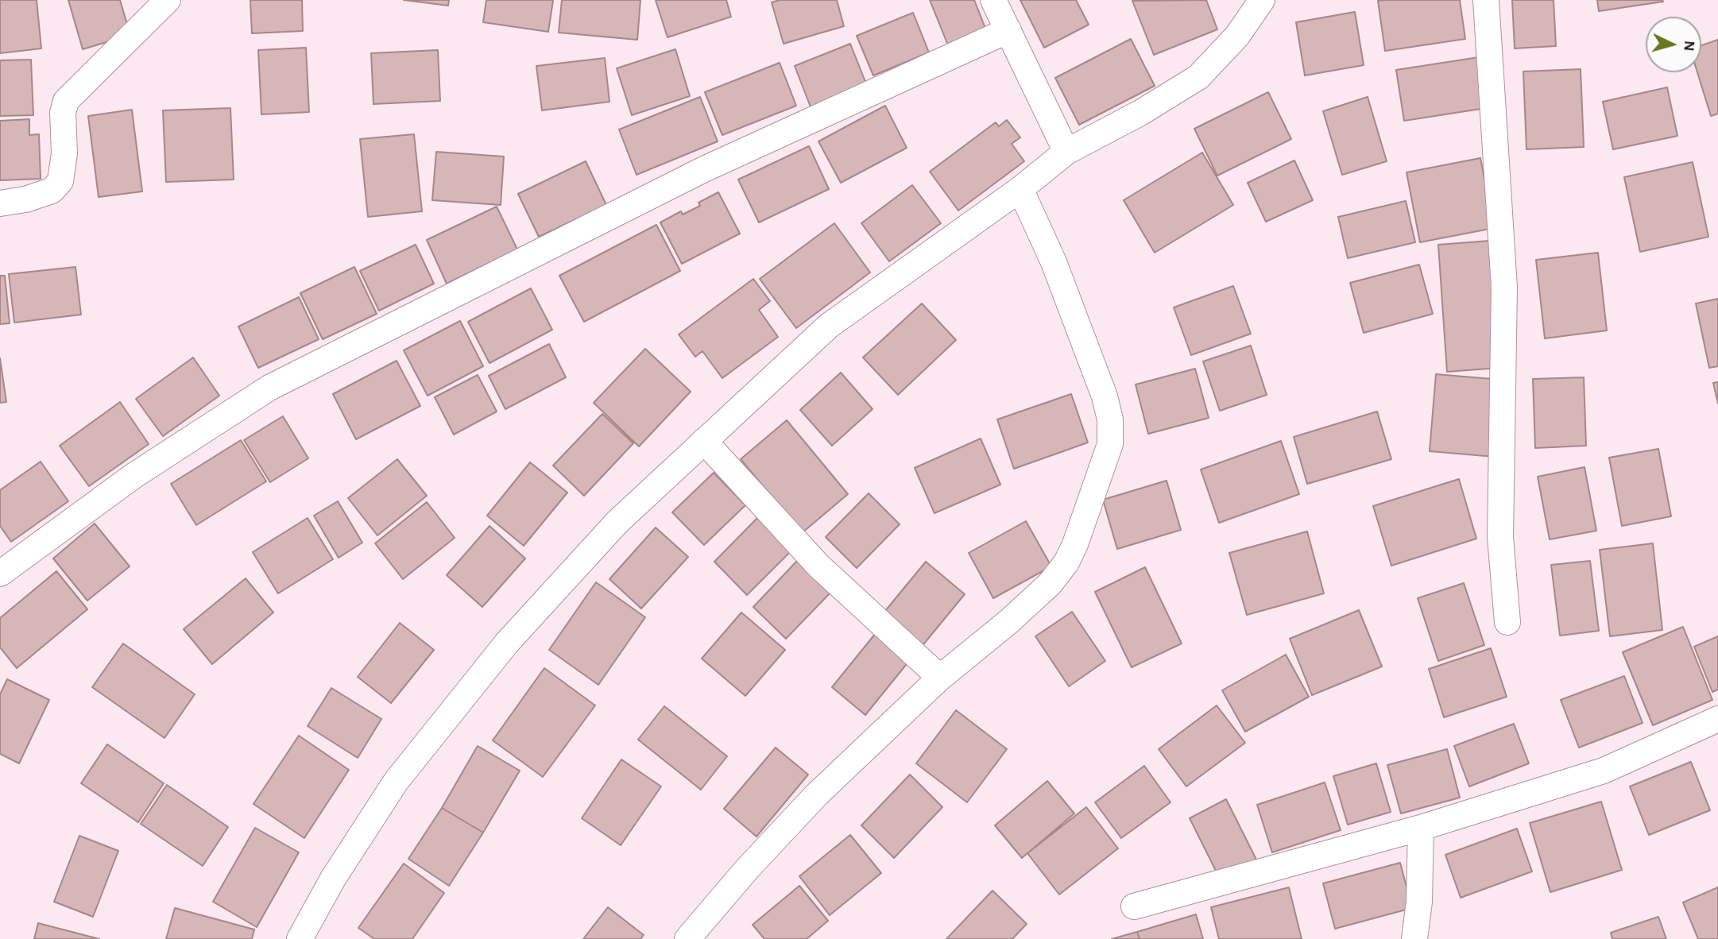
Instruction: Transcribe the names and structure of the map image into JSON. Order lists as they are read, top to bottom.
{
  "north": "right"
}
